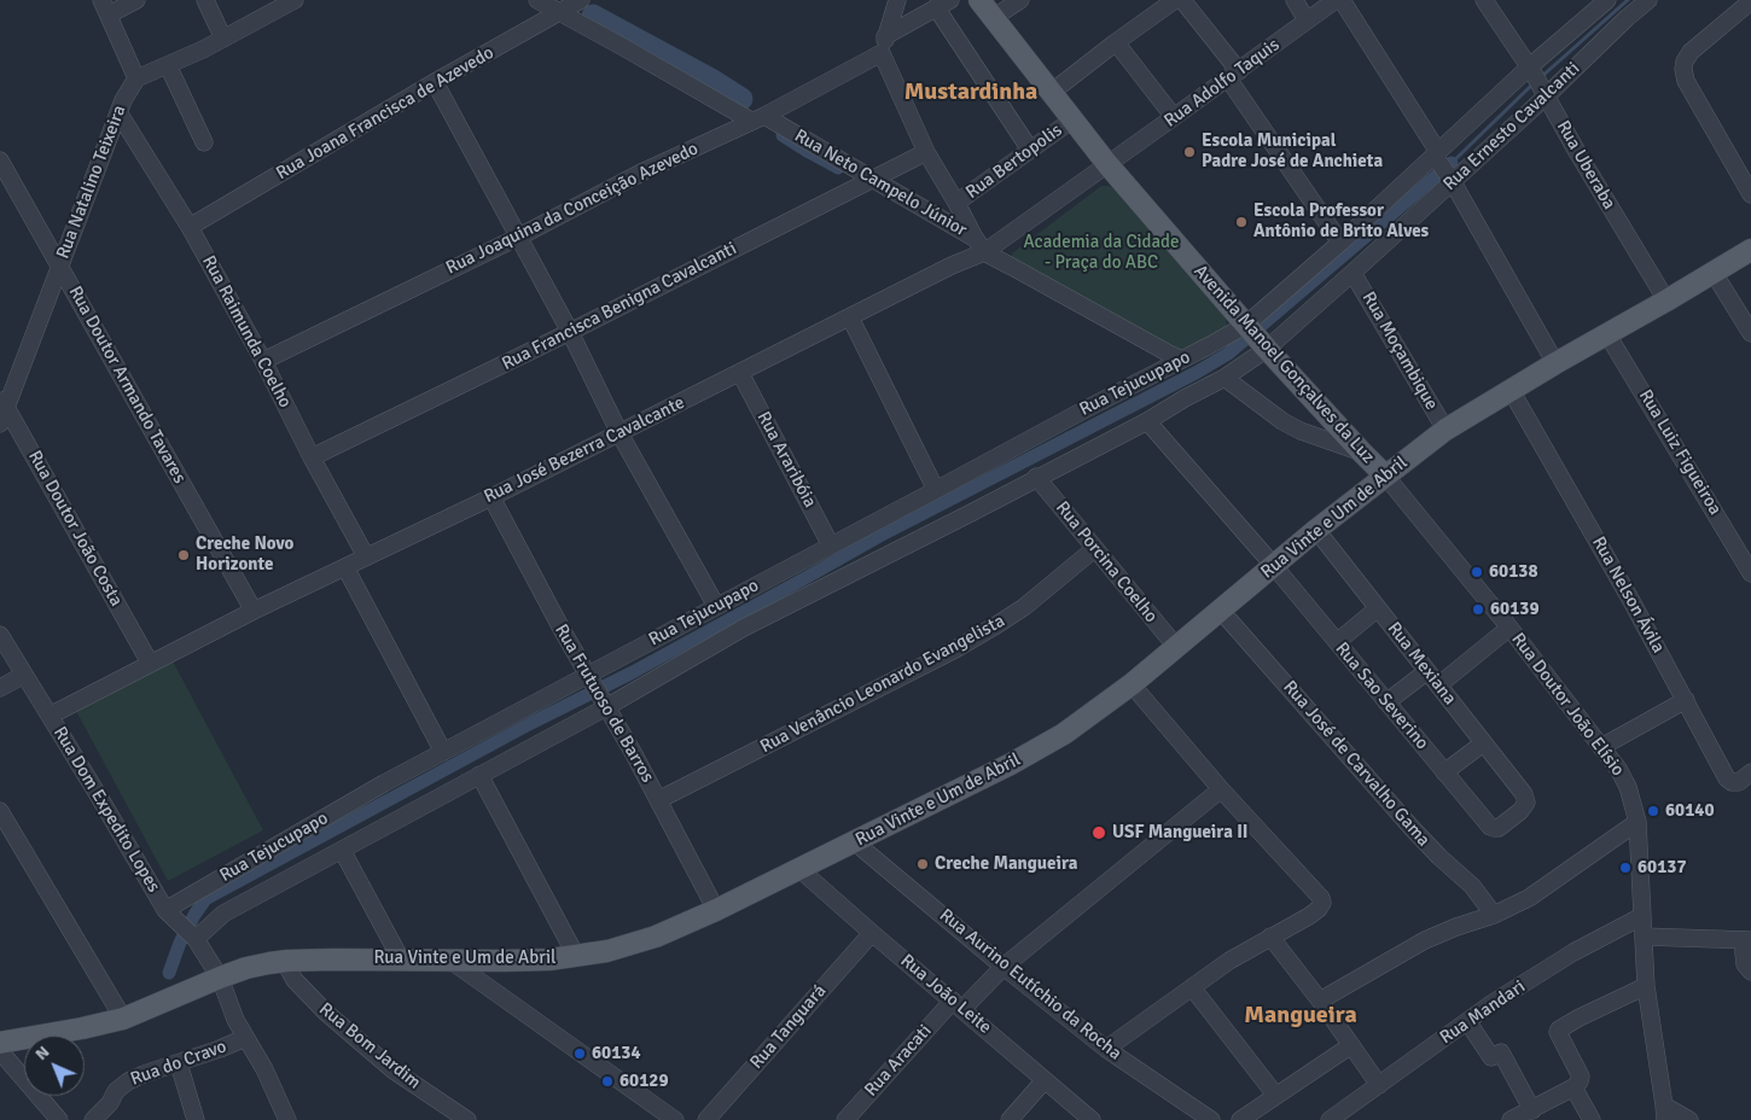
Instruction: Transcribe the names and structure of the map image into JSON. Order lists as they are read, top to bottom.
{
  "streets": {
    "main road": ["Avenida Manoel Gonçalves da Luz", "Rua Vinte e Um de Abril"],
    "street": [
      "Rua Adolfo Taquis",
      "Rua Joana Francisca de Azevedo",
      "Rua Ernesto Cavalcanti",
      "Rua Bertopolis",
      "Rua Uberaba",
      "Rua Natalino Teixeira",
      "Rua Neto Campelo Júnior",
      "Rua Joaquina da Conceição Azevedo",
      "Rua Francisca Benigna Cavalcanti",
      "Rua Raimunda Coelho",
      "Rua Moçambique",
      "Rua Tejucupapo",
      "Rua Doutor Armando Tavares",
      "Rua José Bezerra Cavalcante",
      "Rua Luiz Figueiroa",
      "Rua Araribóia",
      "Rua Doutor João Costa",
      "Rua Porcina Coelho",
      "Rua Nelson Ávila",
      "Rua Mexiana",
      "Rua Venâncio Leonardo Evangelista",
      "Rua Sao Severino",
      "Rua Frutuoso de Barros",
      "Rua Doutor João Elísio",
      "Rua José de Carvalho Gama",
      "Rua Dom Expedito Lopes",
      "Rua Aurino Eutíchio da Rocha",
      "Rua João Leite",
      "Rua Mandari",
      "Rua Tanguará",
      "Rua Bom Jardim",
      "Rua Aracati",
      "Rua do Cravo"
    ]
  },
  "crossings": [
    ["Rua Adolfo Taquis", "Avenida Manoel Gonçalves da Luz"],
    ["Rua Adolfo Taquis", "Rua José Bezerra Cavalcante"],
    ["Rua Joana Francisca de Azevedo", "Rua Neto Campelo Júnior"],
    ["Rua Joana Francisca de Azevedo", "Rua Raimunda Coelho"],
    ["Rua Ernesto Cavalcanti", "Rua Uberaba"],
    ["Rua Ernesto Cavalcanti", "Rua Moçambique"],
    ["Rua Ernesto Cavalcanti", "Avenida Manoel Gonçalves da Luz"],
    ["Rua Ernesto Cavalcanti", "Rua Tejucupapo"],
    ["Rua Bertopolis", "Avenida Manoel Gonçalves da Luz"],
    ["Rua Uberaba", "Rua Vinte e Um de Abril"],
    ["Rua Natalino Teixeira", "Rua Raimunda Coelho"],
    ["Rua Natalino Teixeira", "Rua Doutor Armando Tavares"],
    ["Rua Natalino Teixeira", "Rua Doutor João Costa"],
    ["Rua Neto Campelo Júnior", "Rua Joaquina da Conceição Azevedo"],
    ["Rua Neto Campelo Júnior", "Rua Francisca Benigna Cavalcanti"],
    ["Rua Neto Campelo Júnior", "Rua Tejucupapo"],
    ["Rua Neto Campelo Júnior", "Rua José Bezerra Cavalcante"],
    ["Rua Joaquina da Conceição Azevedo", "Rua Raimunda Coelho"],
    ["Rua Francisca Benigna Cavalcanti", "Rua Raimunda Coelho"],
    ["Rua Raimunda Coelho", "Rua José Bezerra Cavalcante"],
    ["Rua Moçambique", "Rua Vinte e Um de Abril"],
    ["Avenida Manoel Gonçalves da Luz", "Rua Tejucupapo"],
    ["Avenida Manoel Gonçalves da Luz", "Rua José Bezerra Cavalcante"],
    ["Avenida Manoel Gonçalves da Luz", "Rua Vinte e Um de Abril"],
    ["Avenida Manoel Gonçalves da Luz", "Rua Doutor João Elísio"],
    ["Rua Tejucupapo", "Rua Araribóia"],
    ["Rua Tejucupapo", "Rua Porcina Coelho"],
    ["Rua Tejucupapo", "Rua Sao Severino"],
    ["Rua Tejucupapo", "Rua Frutuoso de Barros"],
    ["Rua Tejucupapo", "Rua Dom Expedito Lopes"],
    ["Rua Doutor Armando Tavares", "Rua José Bezerra Cavalcante"],
    ["Rua José Bezerra Cavalcante", "Rua Araribóia"],
    ["Rua José Bezerra Cavalcante", "Rua Doutor João Costa"],
    ["Rua José Bezerra Cavalcante", "Rua Frutuoso de Barros"],
    ["Rua José Bezerra Cavalcante", "Rua Dom Expedito Lopes"],
    ["Rua Luiz Figueiroa", "Rua Vinte e Um de Abril"],
    ["Rua Vinte e Um de Abril", "Rua Porcina Coelho"],
    ["Rua Vinte e Um de Abril", "Rua Nelson Ávila"],
    ["Rua Vinte e Um de Abril", "Rua Mexiana"],
    ["Rua Vinte e Um de Abril", "Rua Sao Severino"],
    ["Rua Vinte e Um de Abril", "Rua Frutuoso de Barros"],
    ["Rua Vinte e Um de Abril", "Rua Doutor João Elísio"],
    ["Rua Vinte e Um de Abril", "Rua José de Carvalho Gama"],
    ["Rua Vinte e Um de Abril", "Rua Dom Expedito Lopes"],
    ["Rua Vinte e Um de Abril", "Rua Aurino Eutíchio da Rocha"],
    ["Rua Vinte e Um de Abril", "Rua João Leite"],
    ["Rua Vinte e Um de Abril", "Rua Bom Jardim"],
    ["Rua Porcina Coelho", "Rua Venâncio Leonardo Evangelista"],
    ["Rua Mexiana", "Rua Sao Severino"],
    ["Rua Venâncio Leonardo Evangelista", "Rua Frutuoso de Barros"],
    ["Rua Doutor João Elísio", "Rua Mandari"],
    ["Rua Dom Expedito Lopes", "Rua do Cravo"],
    ["Rua Aurino Eutíchio da Rocha", "Rua Aracati"],
    ["Rua João Leite", "Rua Tanguará"],
    ["Rua João Leite", "Rua Aracati"]
  ],
  "districts": ["Mustardinha", "Mangueira"],
  "parks": ["Academia da Cidade - Praça do ABC"],
  "places": [
    "Escola Municipal Padre José de Anchieta",
    "Escola Professor Antônio de Brito Alves",
    "Creche Novo Horizonte",
    "60138",
    "60139",
    "60140",
    "USF Mangueira II",
    "Creche Mangueira",
    "60137",
    "60134",
    "60129"
  ],
  "north": "top left"
}
